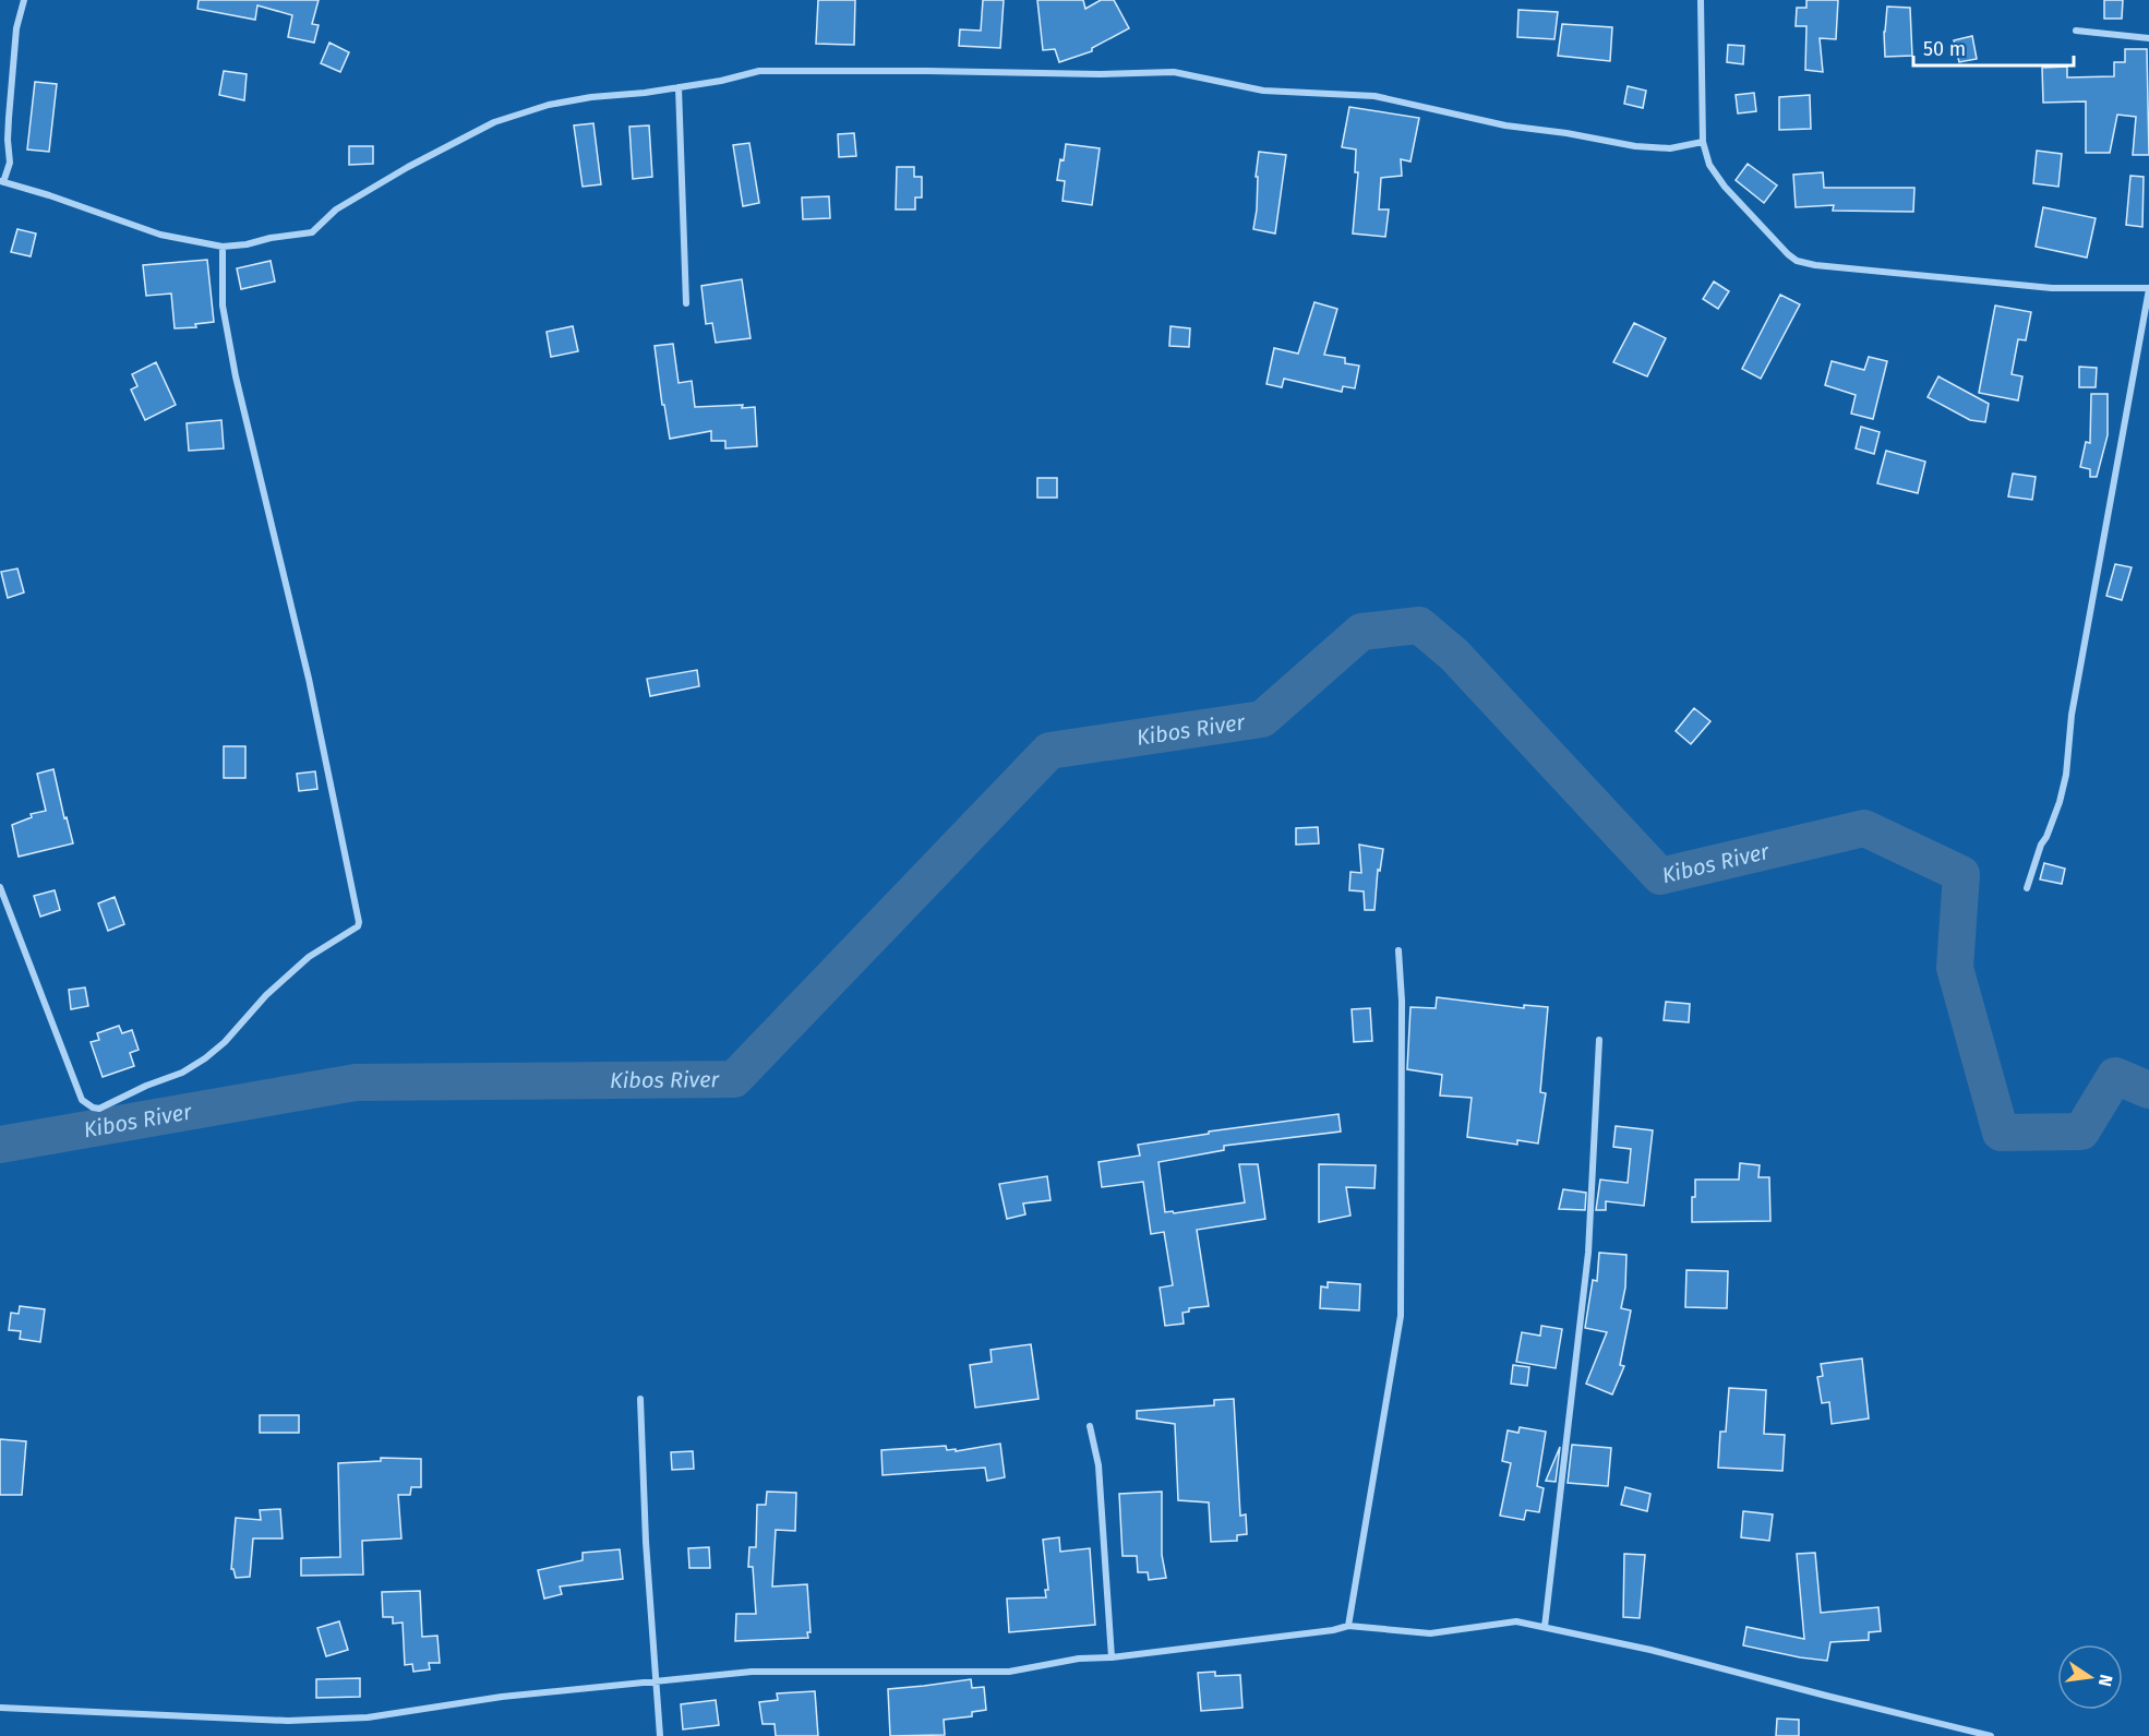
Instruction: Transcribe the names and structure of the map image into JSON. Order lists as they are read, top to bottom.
{
  "water": ["Kibos River"],
  "scale_bar": "50 m",
  "north": "right"
}
